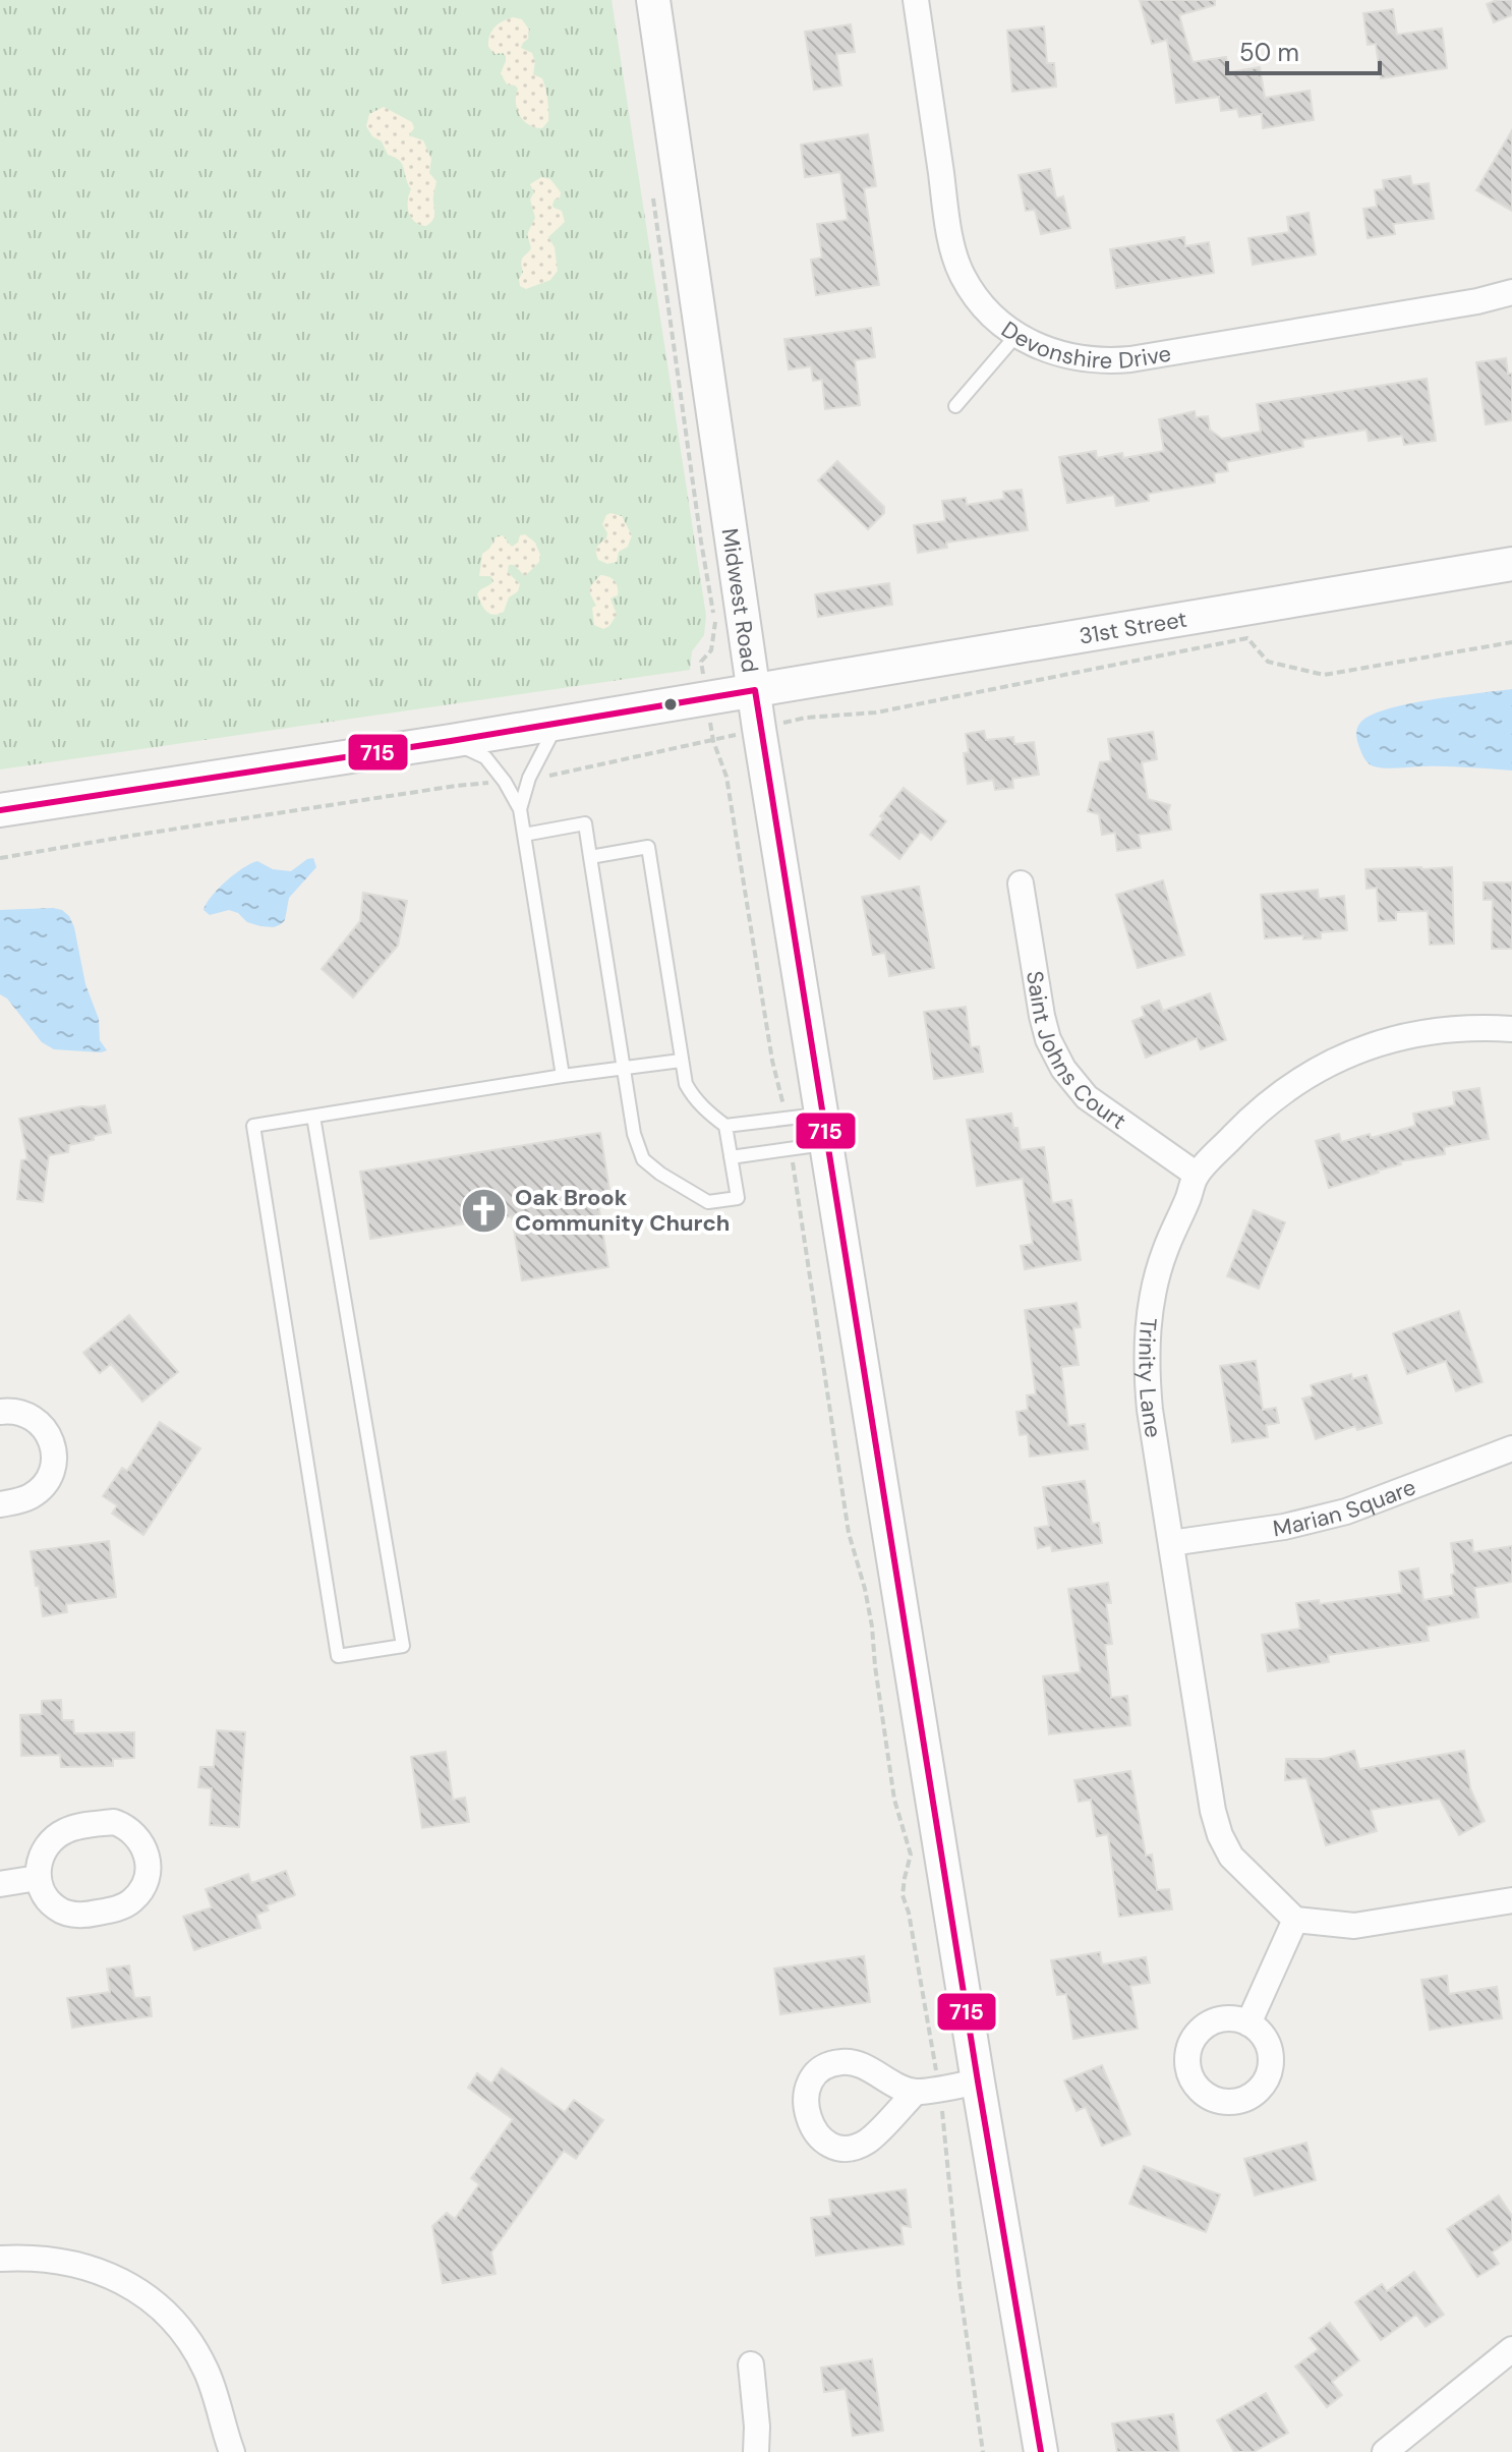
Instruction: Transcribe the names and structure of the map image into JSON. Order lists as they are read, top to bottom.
{
  "streets": {
    "main road": ["Midwest Road", "31st Street"],
    "street": [
      "Devonshire Drive",
      "Saint Johns Court",
      "Trinity Lane",
      "Marian Square"
    ]
  },
  "crossings": [
    ["Midwest Road", "31st Street"],
    ["Saint Johns Court", "Trinity Lane"],
    ["Trinity Lane", "Marian Square"]
  ],
  "places": {
    "church": ["Oak Brook Community Church"]
  },
  "lines": ["transit line 715"],
  "scale_bar": "50 m"
}
